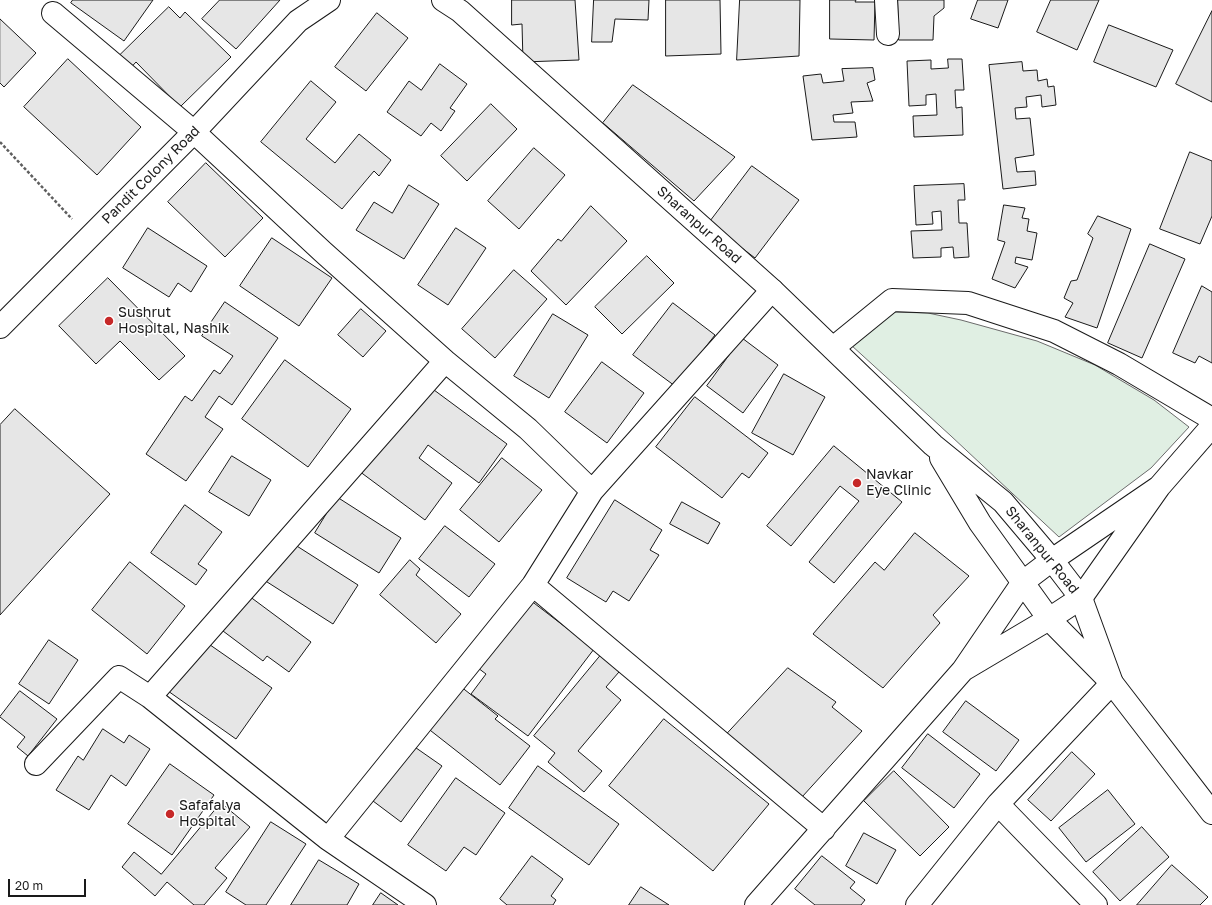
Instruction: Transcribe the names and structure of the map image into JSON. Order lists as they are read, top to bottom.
{
  "streets": {
    "street": ["Pandit Colony Road", "Sharanpur Road"]
  },
  "places": ["Sushrut Hospital, Nashik", "Navkar Eye Clinic", "Safafalya Hospital"],
  "scale_bar": "20 m"
}
